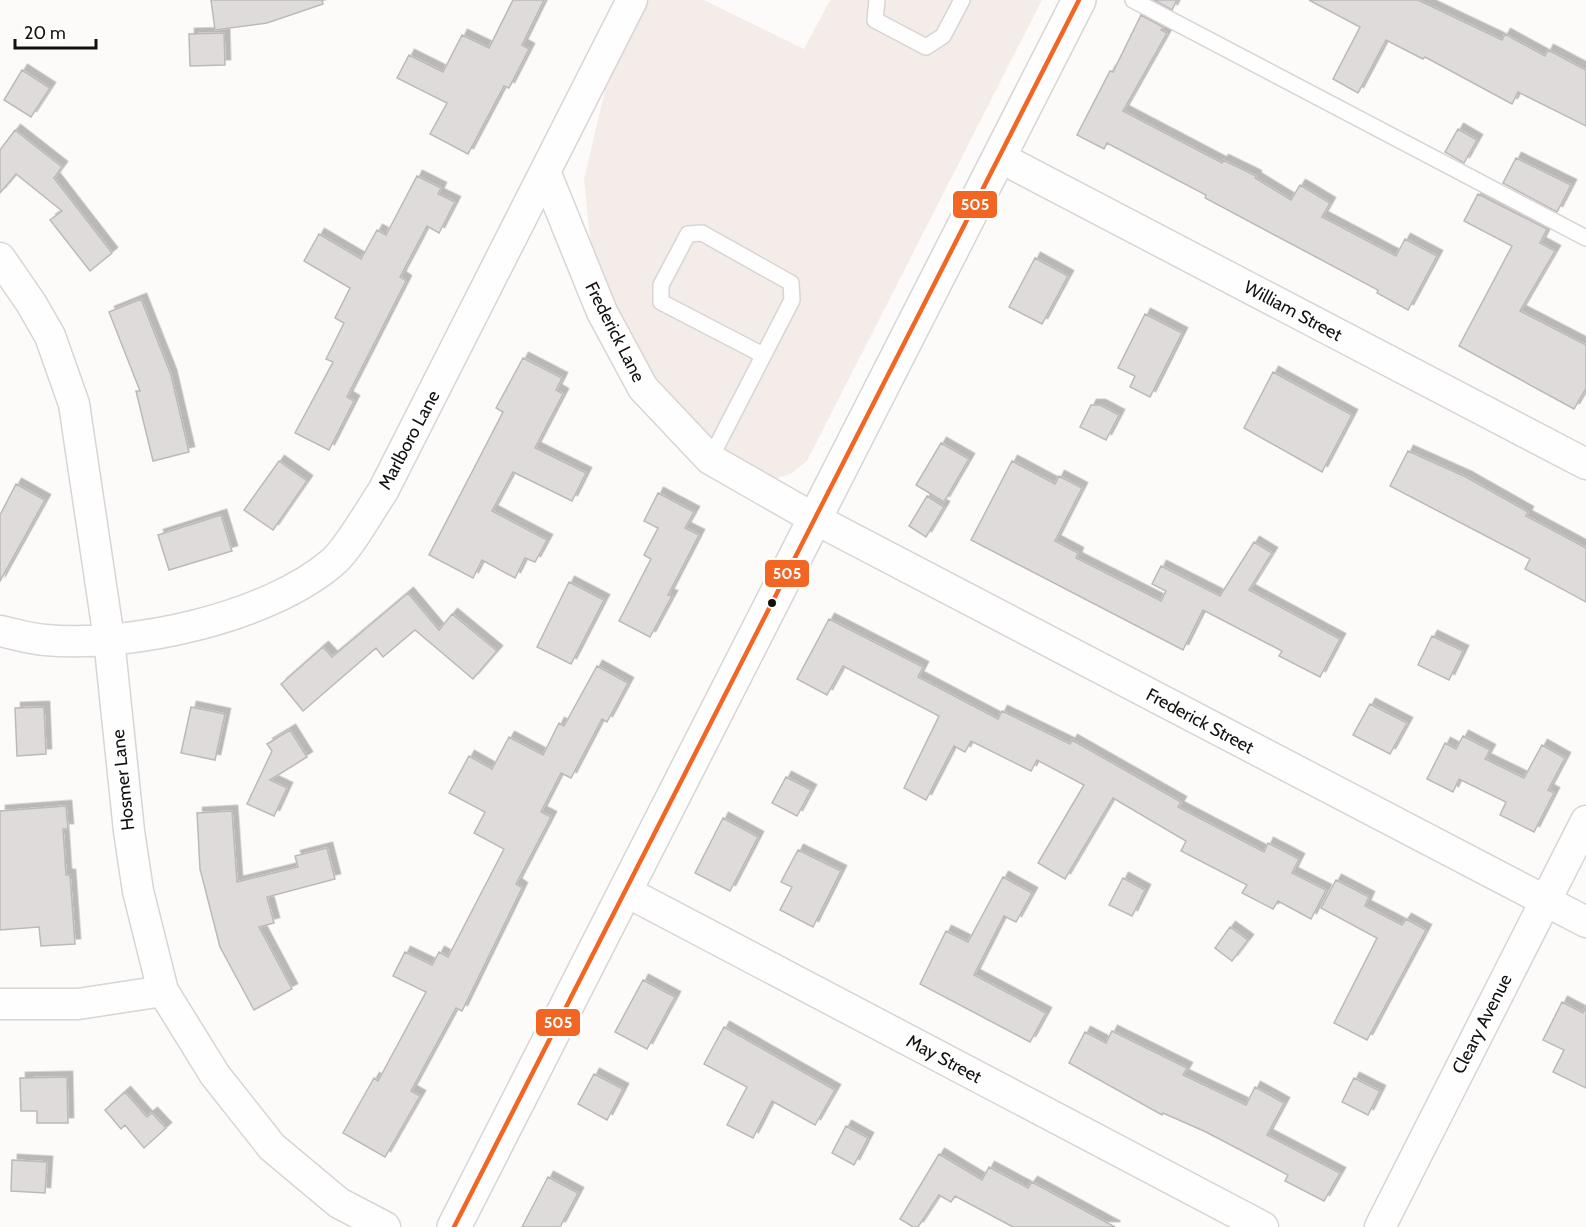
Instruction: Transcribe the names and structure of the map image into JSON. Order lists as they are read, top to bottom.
{
  "streets": {
    "street": [
      "William Street",
      "Frederick Lane",
      "Marlboro Lane",
      "Frederick Street",
      "Hosmer Lane",
      "Cleary Avenue",
      "May Street"
    ]
  },
  "crossings": [
    ["Frederick Lane", "Marlboro Lane"],
    ["Frederick Lane", "Frederick Street"],
    ["Marlboro Lane", "Hosmer Lane"],
    ["Frederick Street", "Cleary Avenue"]
  ],
  "lines": ["transit line 505"],
  "scale_bar": "20 m"
}
